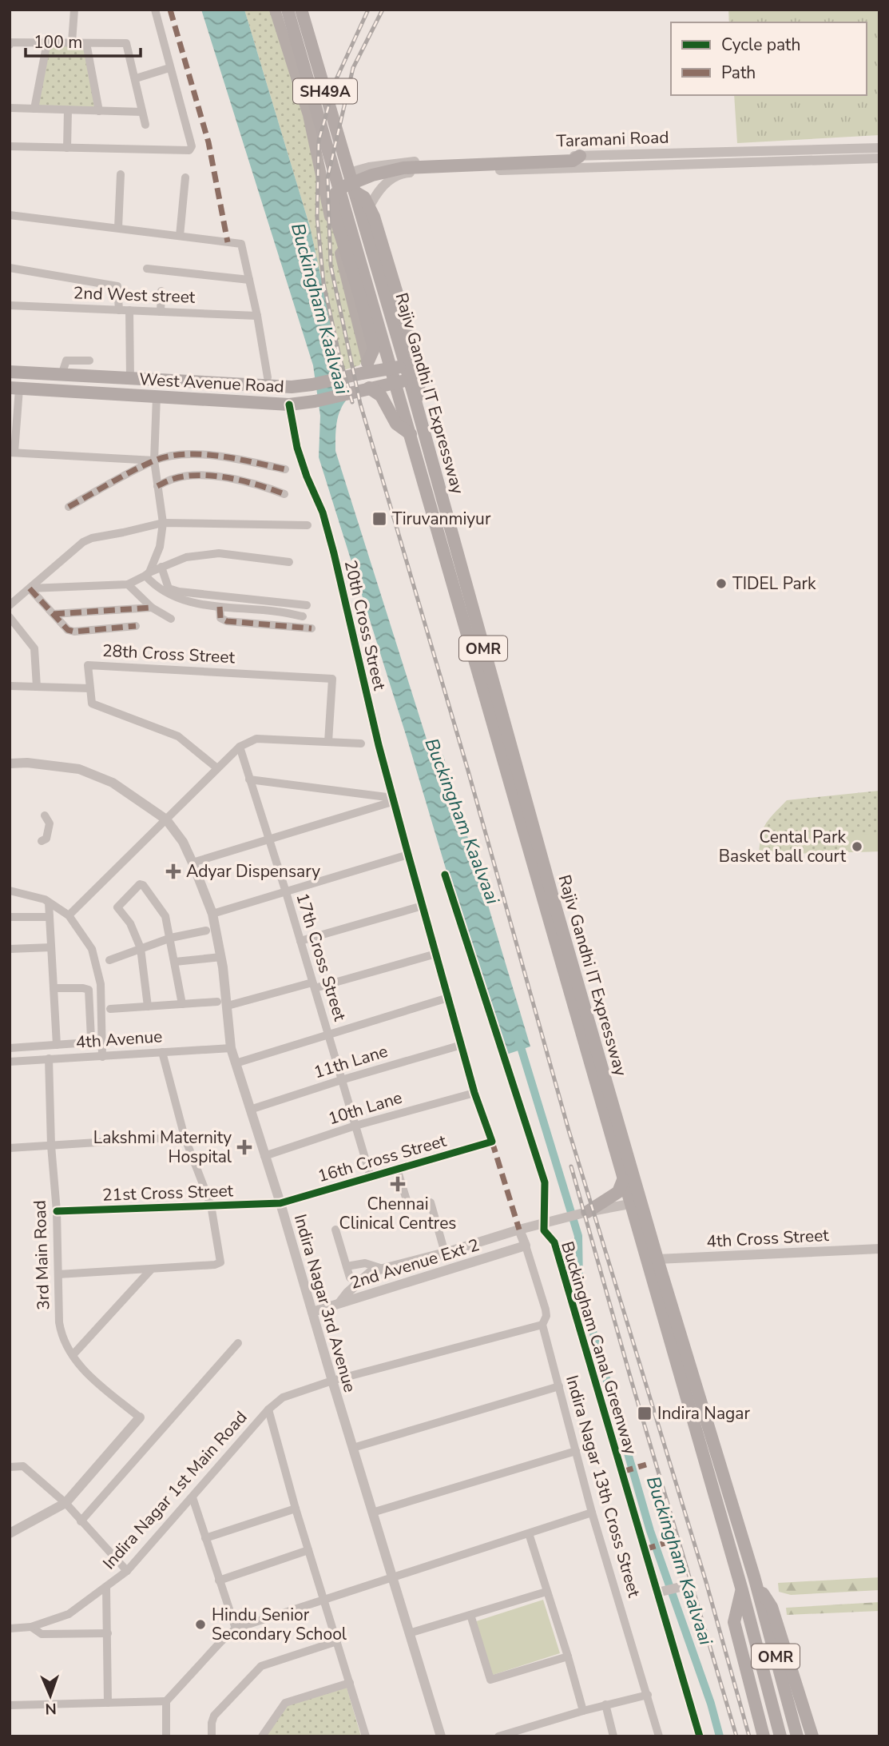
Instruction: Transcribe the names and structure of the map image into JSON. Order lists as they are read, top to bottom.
{
  "streets": {
    "main road": [
      "SH49A",
      "West Avenue Road",
      "Rajiv Gandhi IT Expressway",
      "OMR"
    ],
    "street": [
      "Taramani Road",
      "2nd West street",
      "20th Cross Street",
      "28th Cross Street",
      "17th Cross Street",
      "4th Avenue",
      "11th Lane",
      "10th Lane",
      "16th Cross Street",
      "21st Cross Street",
      "4th Cross Street",
      "3rd Main Road",
      "2nd Avenue Ext 2",
      "Indira Nagar 3rd Avenue",
      "Indira Nagar 13th Cross Street",
      "Indira Nagar 1st Main Road"
    ],
    "cycle path": ["Buckingham Canal Greenway"]
  },
  "crossings": [
    ["SH49A", "Taramani Road"],
    ["SH49A", "Rajiv Gandhi IT Expressway"],
    ["Taramani Road", "Rajiv Gandhi IT Expressway"],
    ["West Avenue Road", "Rajiv Gandhi IT Expressway"],
    ["West Avenue Road", "20th Cross Street"],
    ["Rajiv Gandhi IT Expressway", "4th Cross Street"],
    ["20th Cross Street", "11th Lane"],
    ["20th Cross Street", "10th Lane"],
    ["20th Cross Street", "16th Cross Street"],
    ["17th Cross Street", "11th Lane"],
    ["17th Cross Street", "10th Lane"],
    ["17th Cross Street", "16th Cross Street"],
    ["4th Avenue", "3rd Main Road"],
    ["4th Avenue", "Indira Nagar 3rd Avenue"],
    ["11th Lane", "Indira Nagar 3rd Avenue"],
    ["10th Lane", "Indira Nagar 3rd Avenue"],
    ["16th Cross Street", "21st Cross Street"],
    ["16th Cross Street", "Indira Nagar 3rd Avenue"],
    ["21st Cross Street", "3rd Main Road"],
    ["21st Cross Street", "Indira Nagar 3rd Avenue"],
    ["2nd Avenue Ext 2", "Indira Nagar 3rd Avenue"],
    ["2nd Avenue Ext 2", "Indira Nagar 13th Cross Street"],
    ["Indira Nagar 3rd Avenue", "Indira Nagar 1st Main Road"],
    ["Indira Nagar 13th Cross Street", "Indira Nagar 1st Main Road"]
  ],
  "water": ["Buckingham Kaalvaai"],
  "places": {
    "transit": ["Tiruvanmiyur", "Indira Nagar"],
    "other": ["TIDEL Park", "Cental Park Basket ball court", "Hindu Senior Secondary School"],
    "health": ["Adyar Dispensary", "Lakshmi Maternity Hospital", "Chennai Clinical Centres"]
  },
  "legend": ["Cycle path", "Path"],
  "scale_bar": "100 m",
  "north": "bottom"
}
